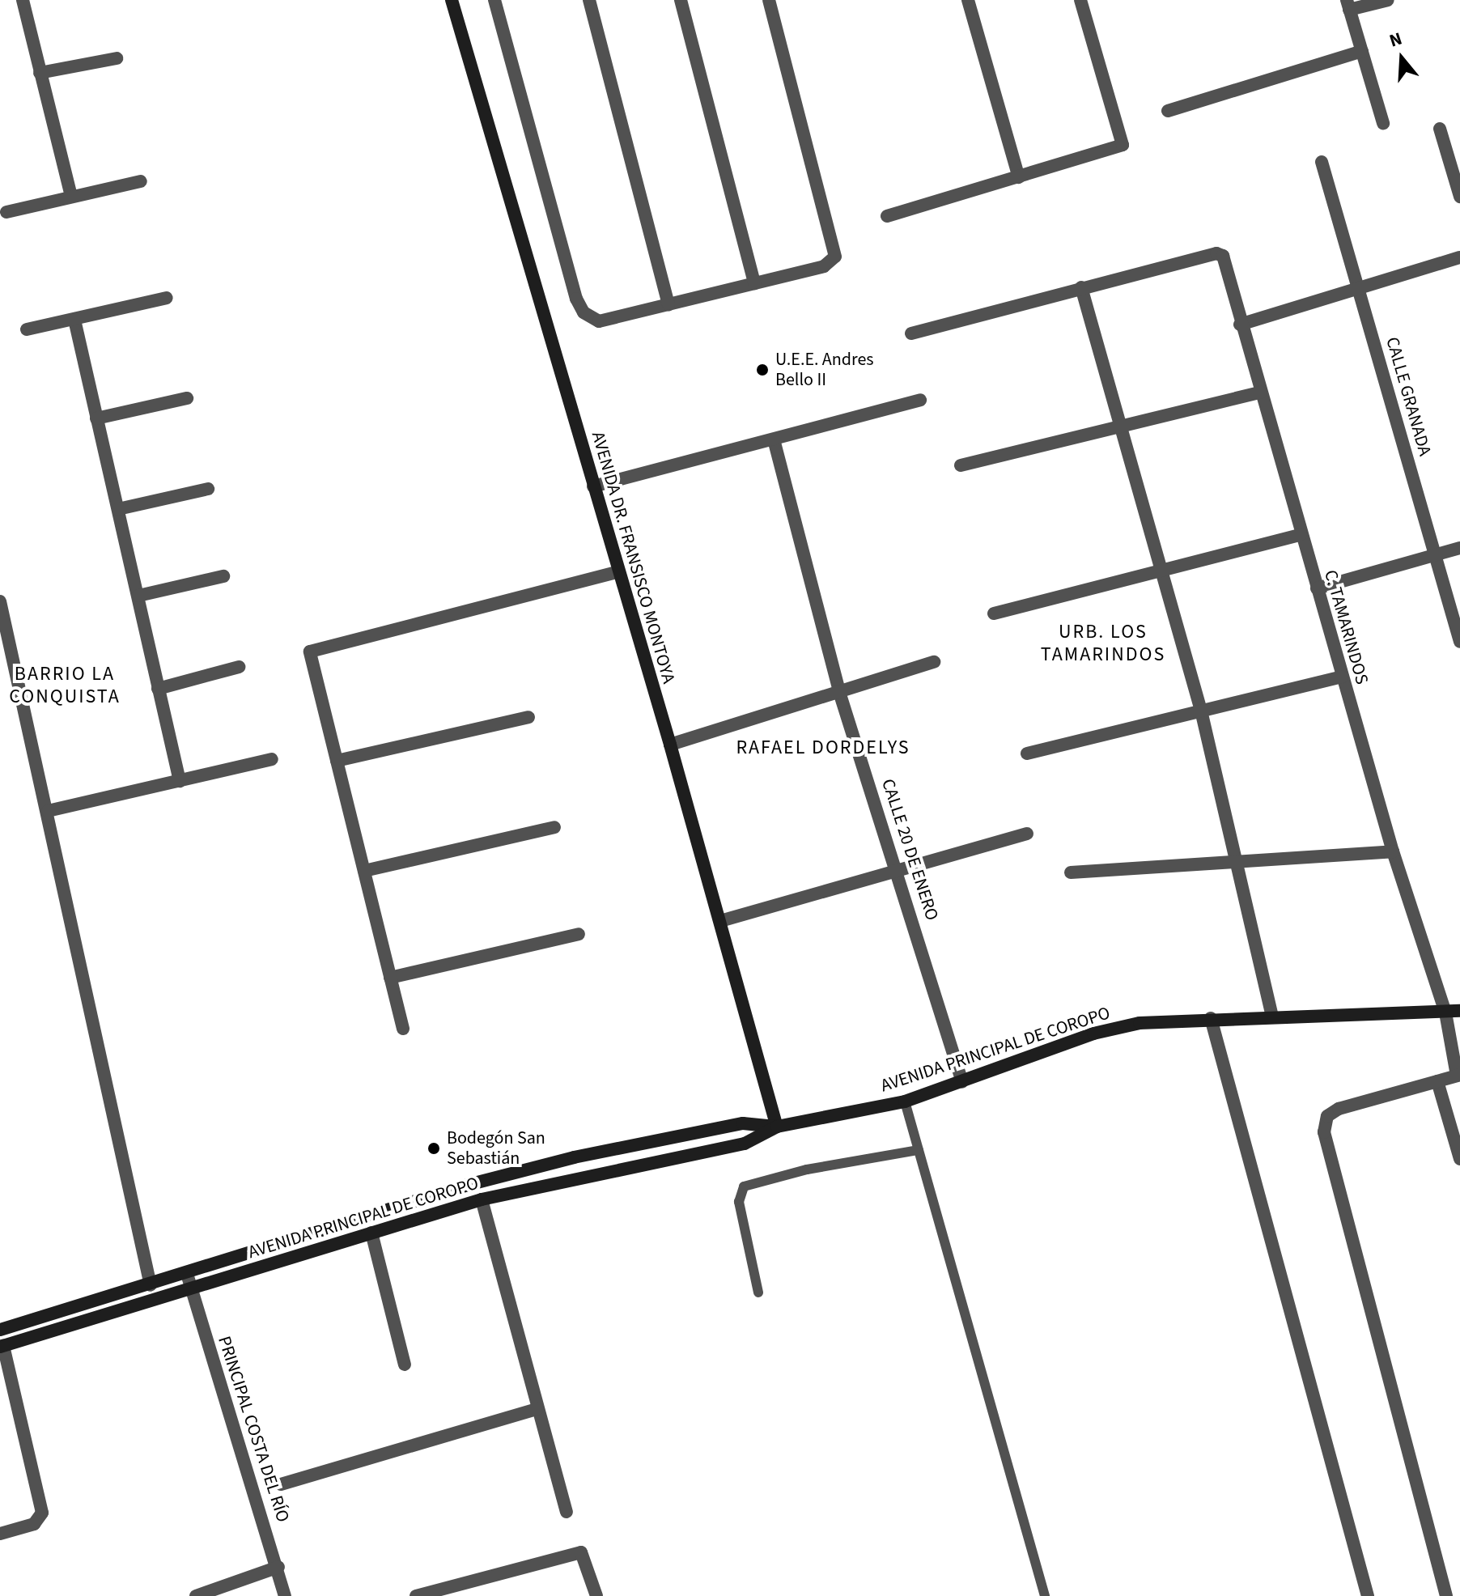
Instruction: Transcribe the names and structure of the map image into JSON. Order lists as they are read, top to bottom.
{
  "streets": {
    "main road": ["AVENIDA DR. FRANSISCO MONTOYA", "AVENIDA PRINCIPAL DE COROPO"],
    "street": [
      "CALLE GRANADA",
      "C. TAMARINDOS",
      "CALLE 20 DE ENERO",
      "PRINCIPAL COSTA DEL RÍO"
    ]
  },
  "crossings": [
    ["AVENIDA DR. FRANSISCO MONTOYA", "AVENIDA PRINCIPAL DE COROPO"],
    ["C. TAMARINDOS", "AVENIDA PRINCIPAL DE COROPO"],
    ["CALLE 20 DE ENERO", "AVENIDA PRINCIPAL DE COROPO"],
    ["AVENIDA PRINCIPAL DE COROPO", "PRINCIPAL COSTA DEL RÍO"]
  ],
  "districts": ["URB. LOS TAMARINDOS", "BARRIO LA CONQUISTA", "RAFAEL DORDELYS"],
  "places": ["U.E.E. Andres Bello II", "Bodegón San Sebastián"],
  "north": "top"
}
